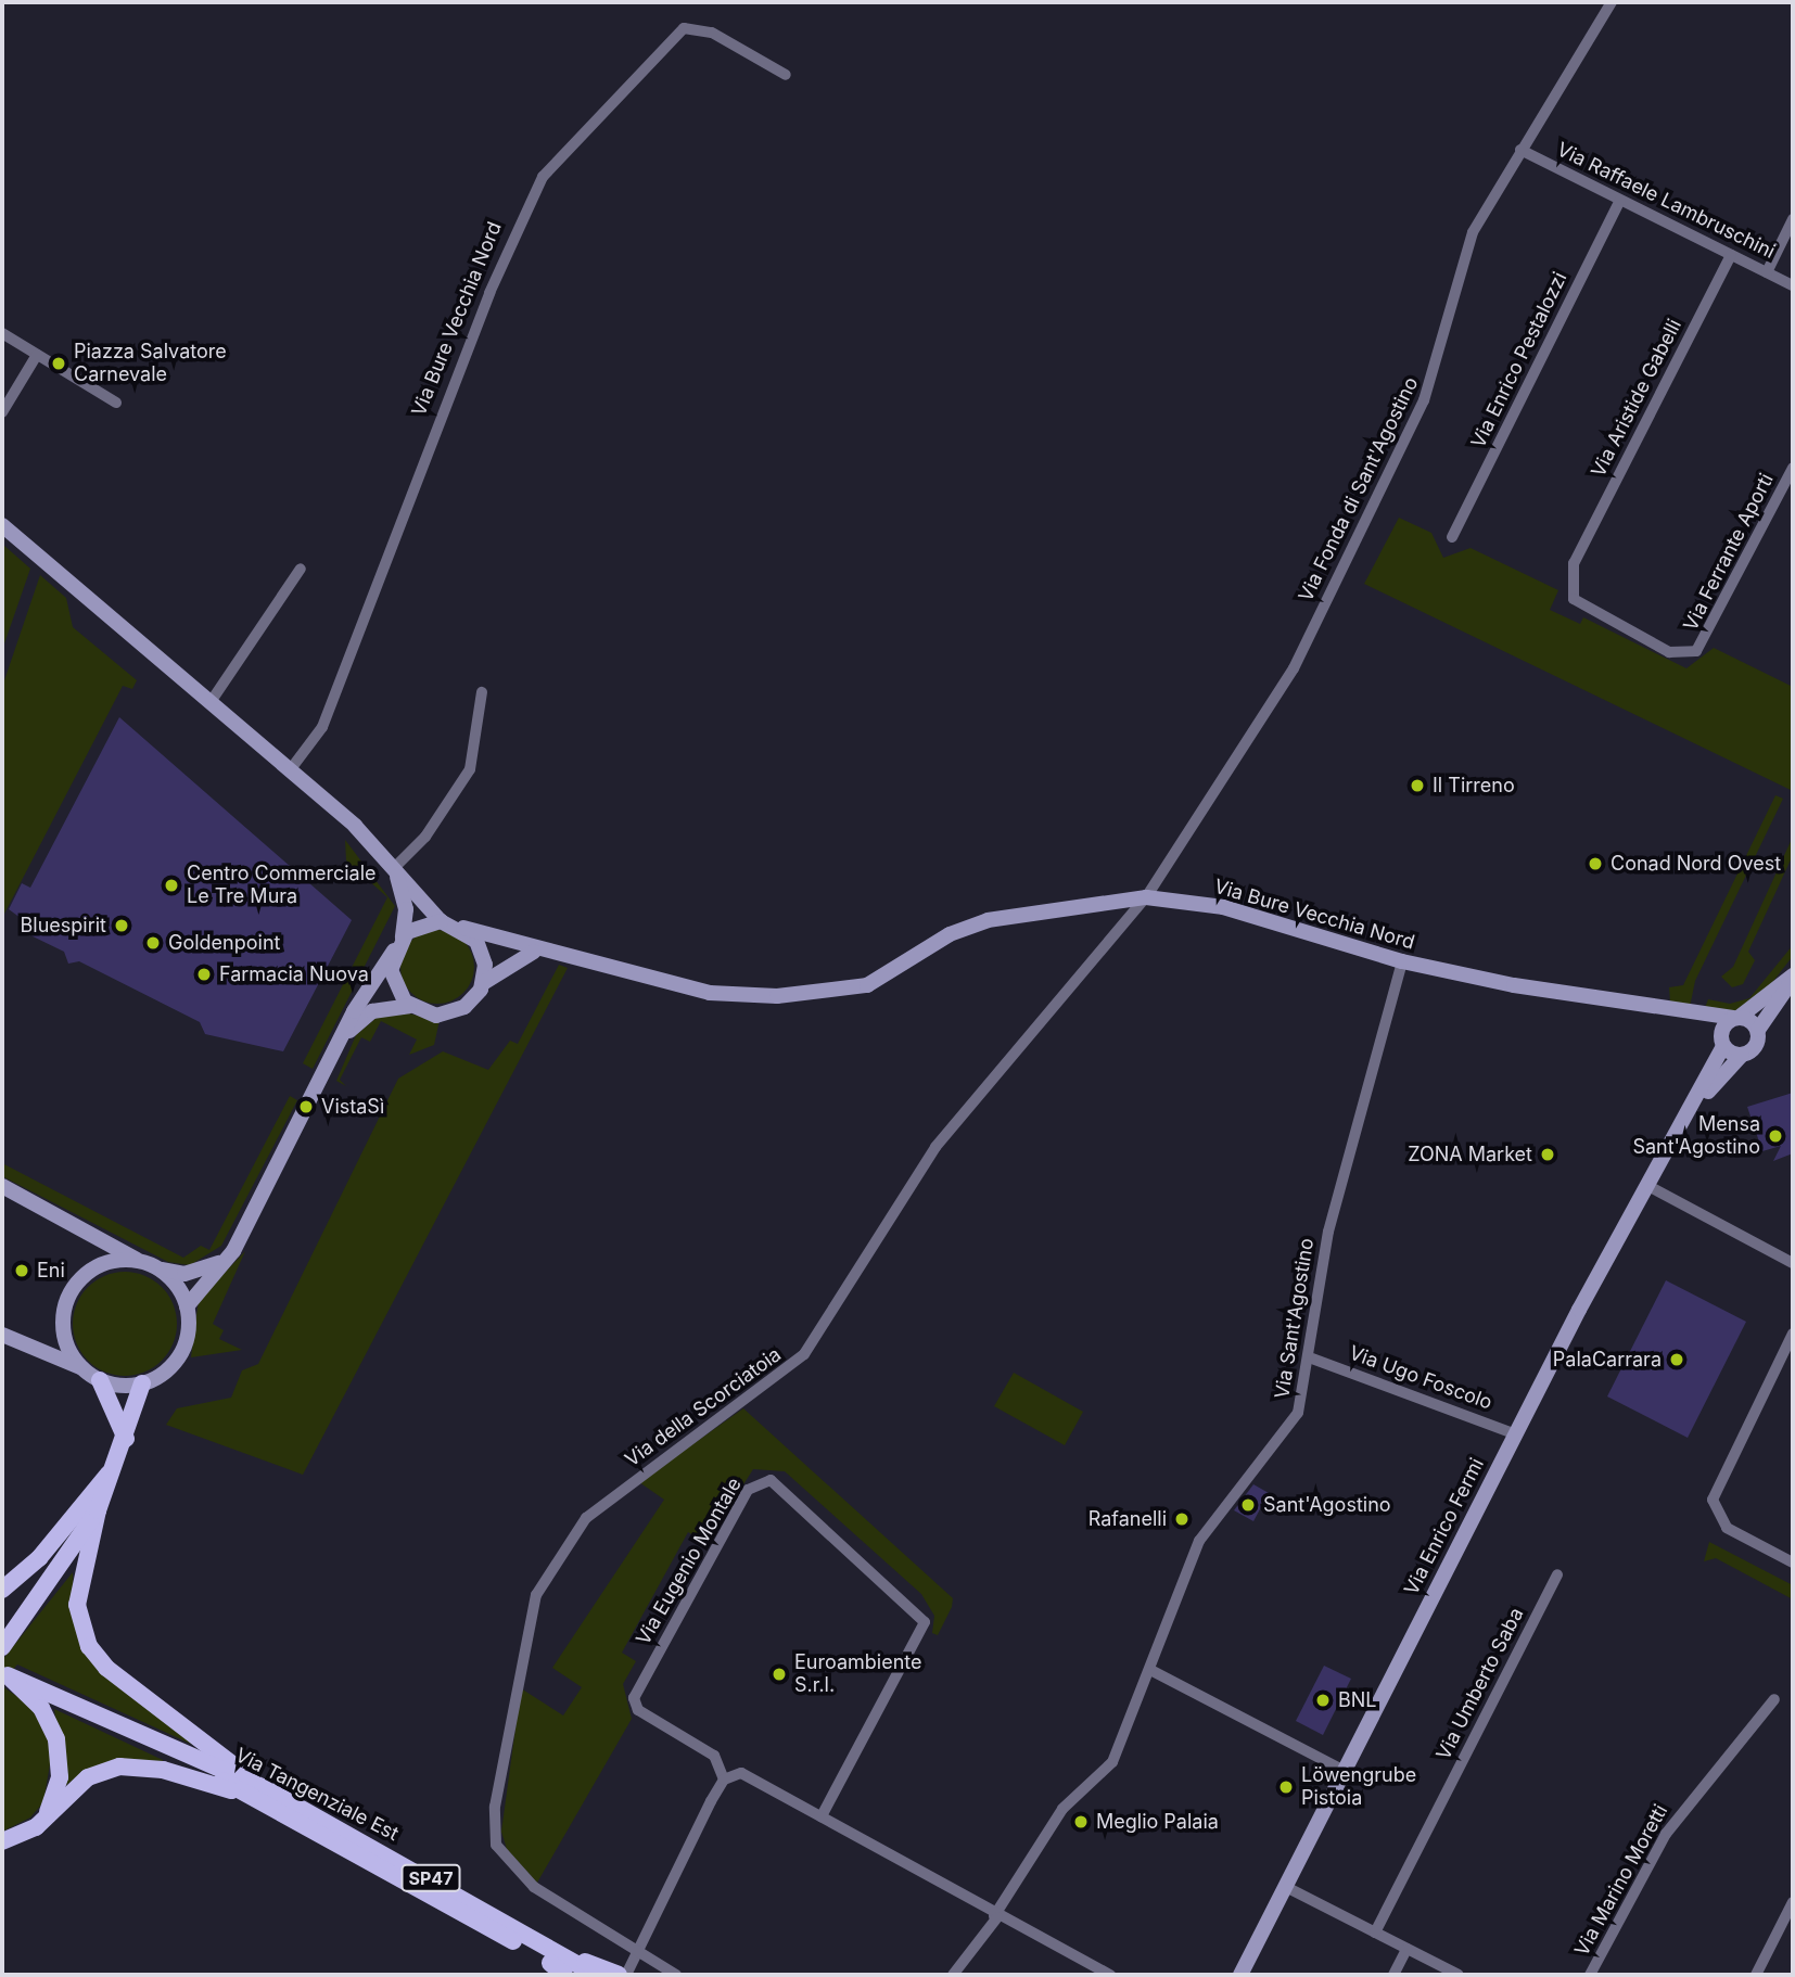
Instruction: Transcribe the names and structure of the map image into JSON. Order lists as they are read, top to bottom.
{
  "streets": {
    "main road": ["Via Tangenziale Est", "SP47"],
    "street": [
      "Via Raffaele Lambruschini",
      "Via Bure Vecchia Nord",
      "Via Enrico Pestalozzi",
      "Via Aristide Gabelli",
      "Via Fonda di Sant'Agostino",
      "Via Ferrante Aporti",
      "Via Sant'Agostino",
      "Via Ugo Foscolo",
      "Via della Scorciatoia",
      "Via Enrico Fermi",
      "Via Eugenio Montale",
      "Via Umberto Saba",
      "Via Marino Moretti"
    ]
  },
  "crossings": [
    ["Via Raffaele Lambruschini", "Via Enrico Pestalozzi"],
    ["Via Raffaele Lambruschini", "Via Aristide Gabelli"],
    ["Via Raffaele Lambruschini", "Via Fonda di Sant'Agostino"],
    ["Via Bure Vecchia Nord", "Via Fonda di Sant'Agostino"],
    ["Via Bure Vecchia Nord", "Via Sant'Agostino"],
    ["Via Bure Vecchia Nord", "Via della Scorciatoia"],
    ["Via Aristide Gabelli", "Via Ferrante Aporti"],
    ["Via Fonda di Sant'Agostino", "Via della Scorciatoia"],
    ["Via Sant'Agostino", "Via Ugo Foscolo"],
    ["Via Ugo Foscolo", "Via Enrico Fermi"]
  ],
  "places": [
    "Piazza Salvatore Carnevale",
    "Il Tirreno",
    "Conad Nord Ovest",
    "Centro Commerciale Le Tre Mura",
    "Bluespirit",
    "Goldenpoint",
    "Farmacia Nuova",
    "VistaSì",
    "Mensa Sant'Agostino",
    "ZONA Market",
    "Eni",
    "PalaCarrara",
    "Sant'Agostino",
    "Rafanelli",
    "Euroambiente S.r.l.",
    "BNL",
    "Löwengrube Pistoia",
    "Meglio Palaia"
  ]
}
